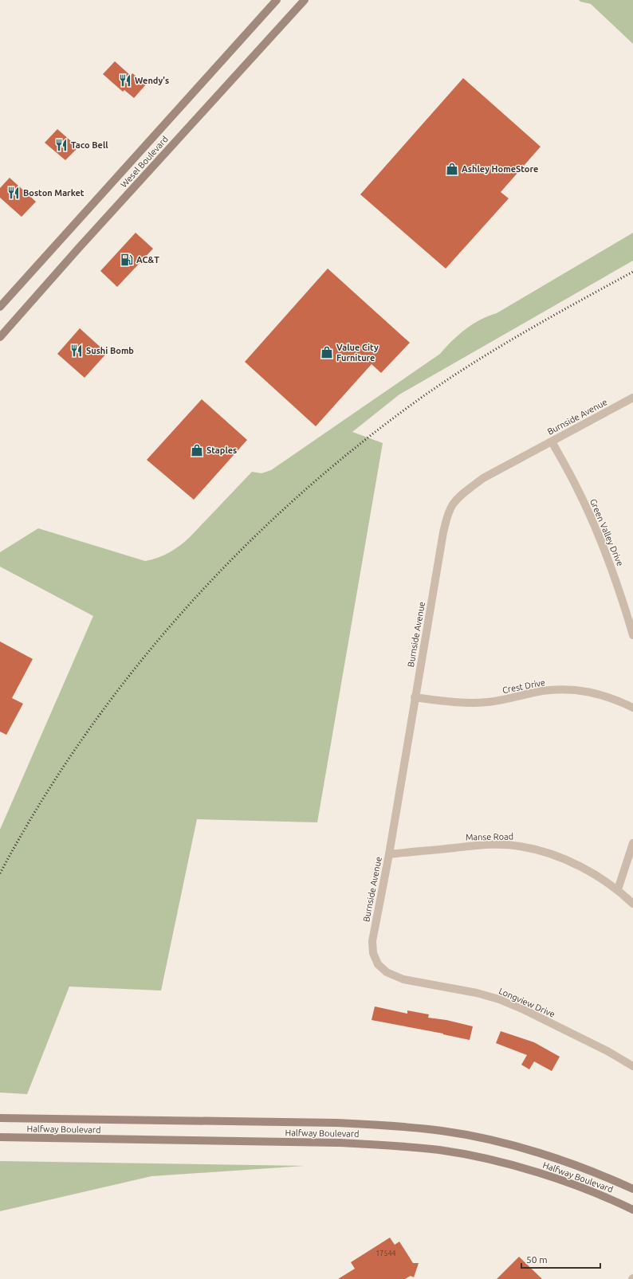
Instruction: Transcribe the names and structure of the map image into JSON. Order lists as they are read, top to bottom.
{
  "streets": {
    "main road": ["Wesel Boulevard", "Halfway Boulevard"],
    "street": [
      "Burnside Avenue",
      "Green Valley Drive",
      "Crest Drive",
      "Manse Road",
      "Longview Drive"
    ]
  },
  "crossings": [
    ["Burnside Avenue", "Green Valley Drive"],
    ["Burnside Avenue", "Crest Drive"],
    ["Burnside Avenue", "Manse Road"],
    ["Burnside Avenue", "Longview Drive"]
  ],
  "places": {
    "restaurant": [
      "Wendy's",
      "Taco Bell",
      "Boston Market",
      "Sushi Bomb"
    ],
    "shop": ["Ashley HomeStore", "Value City Furniture", "Staples"],
    "fuel station": ["AC&T"]
  },
  "house_numbers": ["17544"],
  "scale_bar": "50 m"
}
